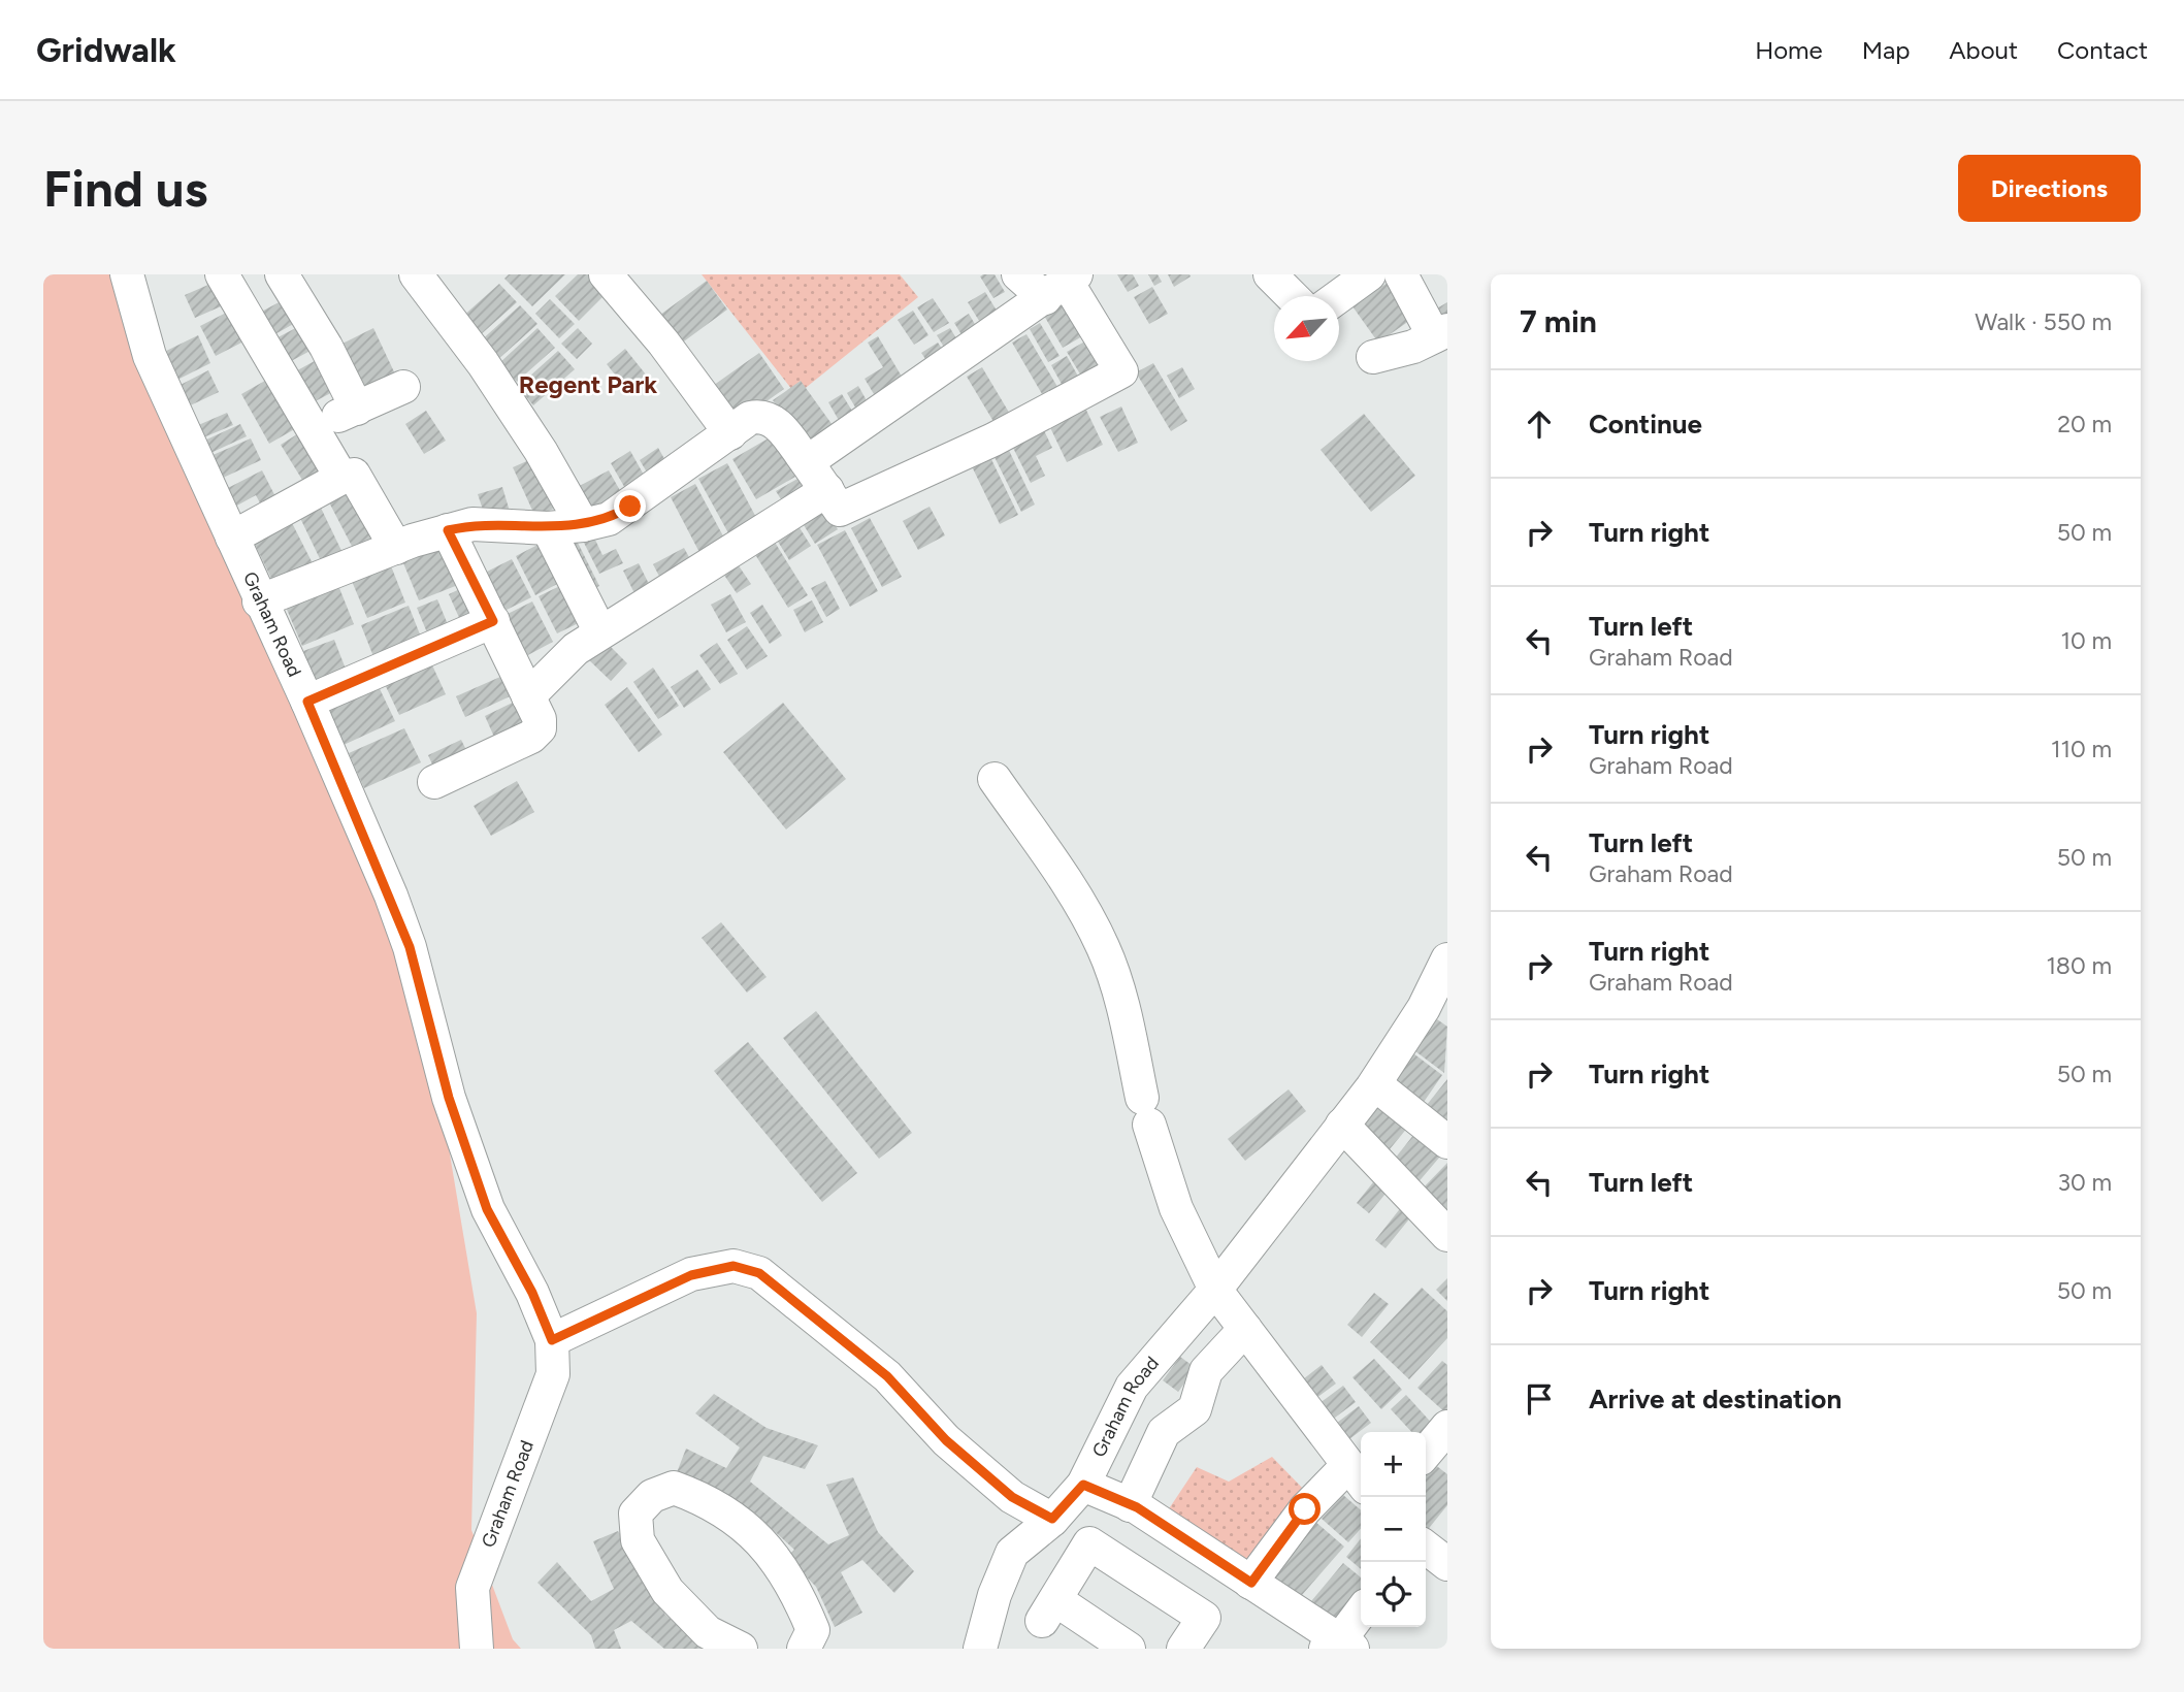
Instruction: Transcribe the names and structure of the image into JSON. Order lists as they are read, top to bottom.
{
  "streets": {
    "street": ["Graham Road"]
  },
  "districts": ["Regent Park"],
  "north": "bottom left",
  "page": {
    "header": "Gridwalk",
    "nav": [
      "Home",
      "Map",
      "About",
      "Contact"
    ],
    "buttons": "Directions",
    "title": "Find us",
    "heading": ["7 min", "Walk · 550 m"],
    "list": [
      ["Continue", "20 m"],
      ["Turn right", "50 m"],
      ["Turn left", "Graham Road", "10 m"],
      ["Turn right", "Graham Road", "110 m"],
      ["Turn left", "Graham Road", "50 m"],
      ["Turn right", "Graham Road", "180 m"],
      ["Turn right", "50 m"],
      ["Turn left", "30 m"],
      ["Turn right", "50 m"],
      "Arrive at destination"
    ],
    "map_buttons": ["+", "−"]
  }
}
